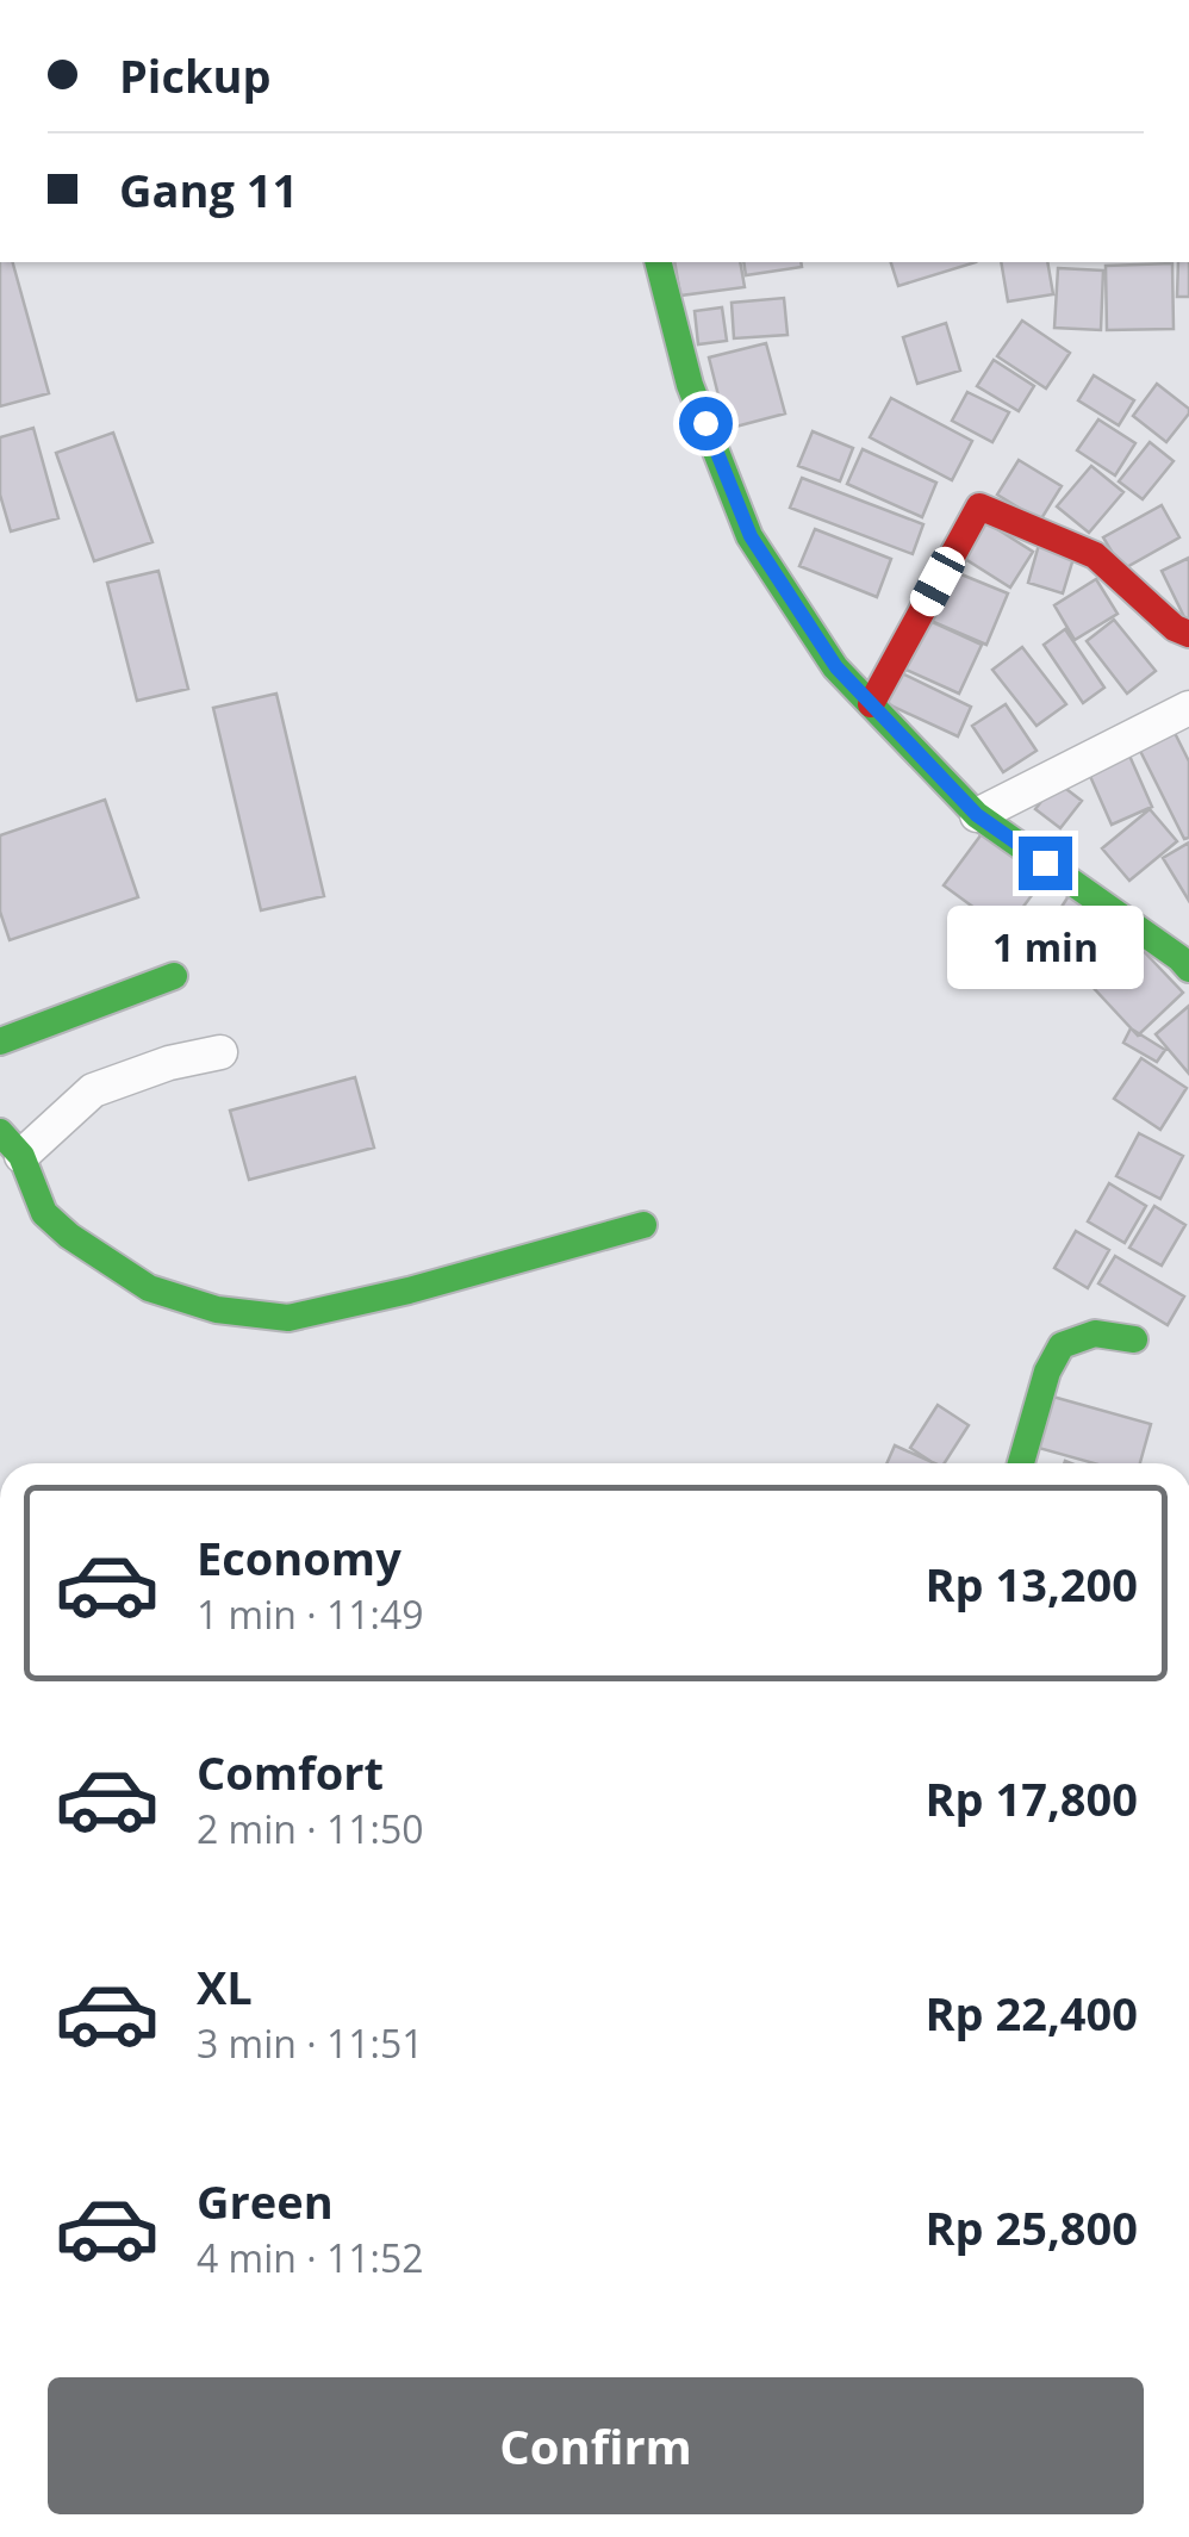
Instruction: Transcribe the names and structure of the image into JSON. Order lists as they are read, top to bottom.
{
  "page": {
    "banner": ["Pickup", "Gang 11"],
    "bubble": "1 min",
    "list": [
      {
        "name": "Economy",
        "note": "1 min · 11:49",
        "value": "Rp 13,200"
      },
      {
        "name": "Comfort",
        "note": "2 min · 11:50",
        "value": "Rp 17,800"
      },
      {
        "name": "XL",
        "note": "3 min · 11:51",
        "value": "Rp 22,400"
      },
      {
        "name": "Green",
        "note": "4 min · 11:52",
        "value": "Rp 25,800"
      }
    ],
    "buttons": "Confirm"
  }
}
